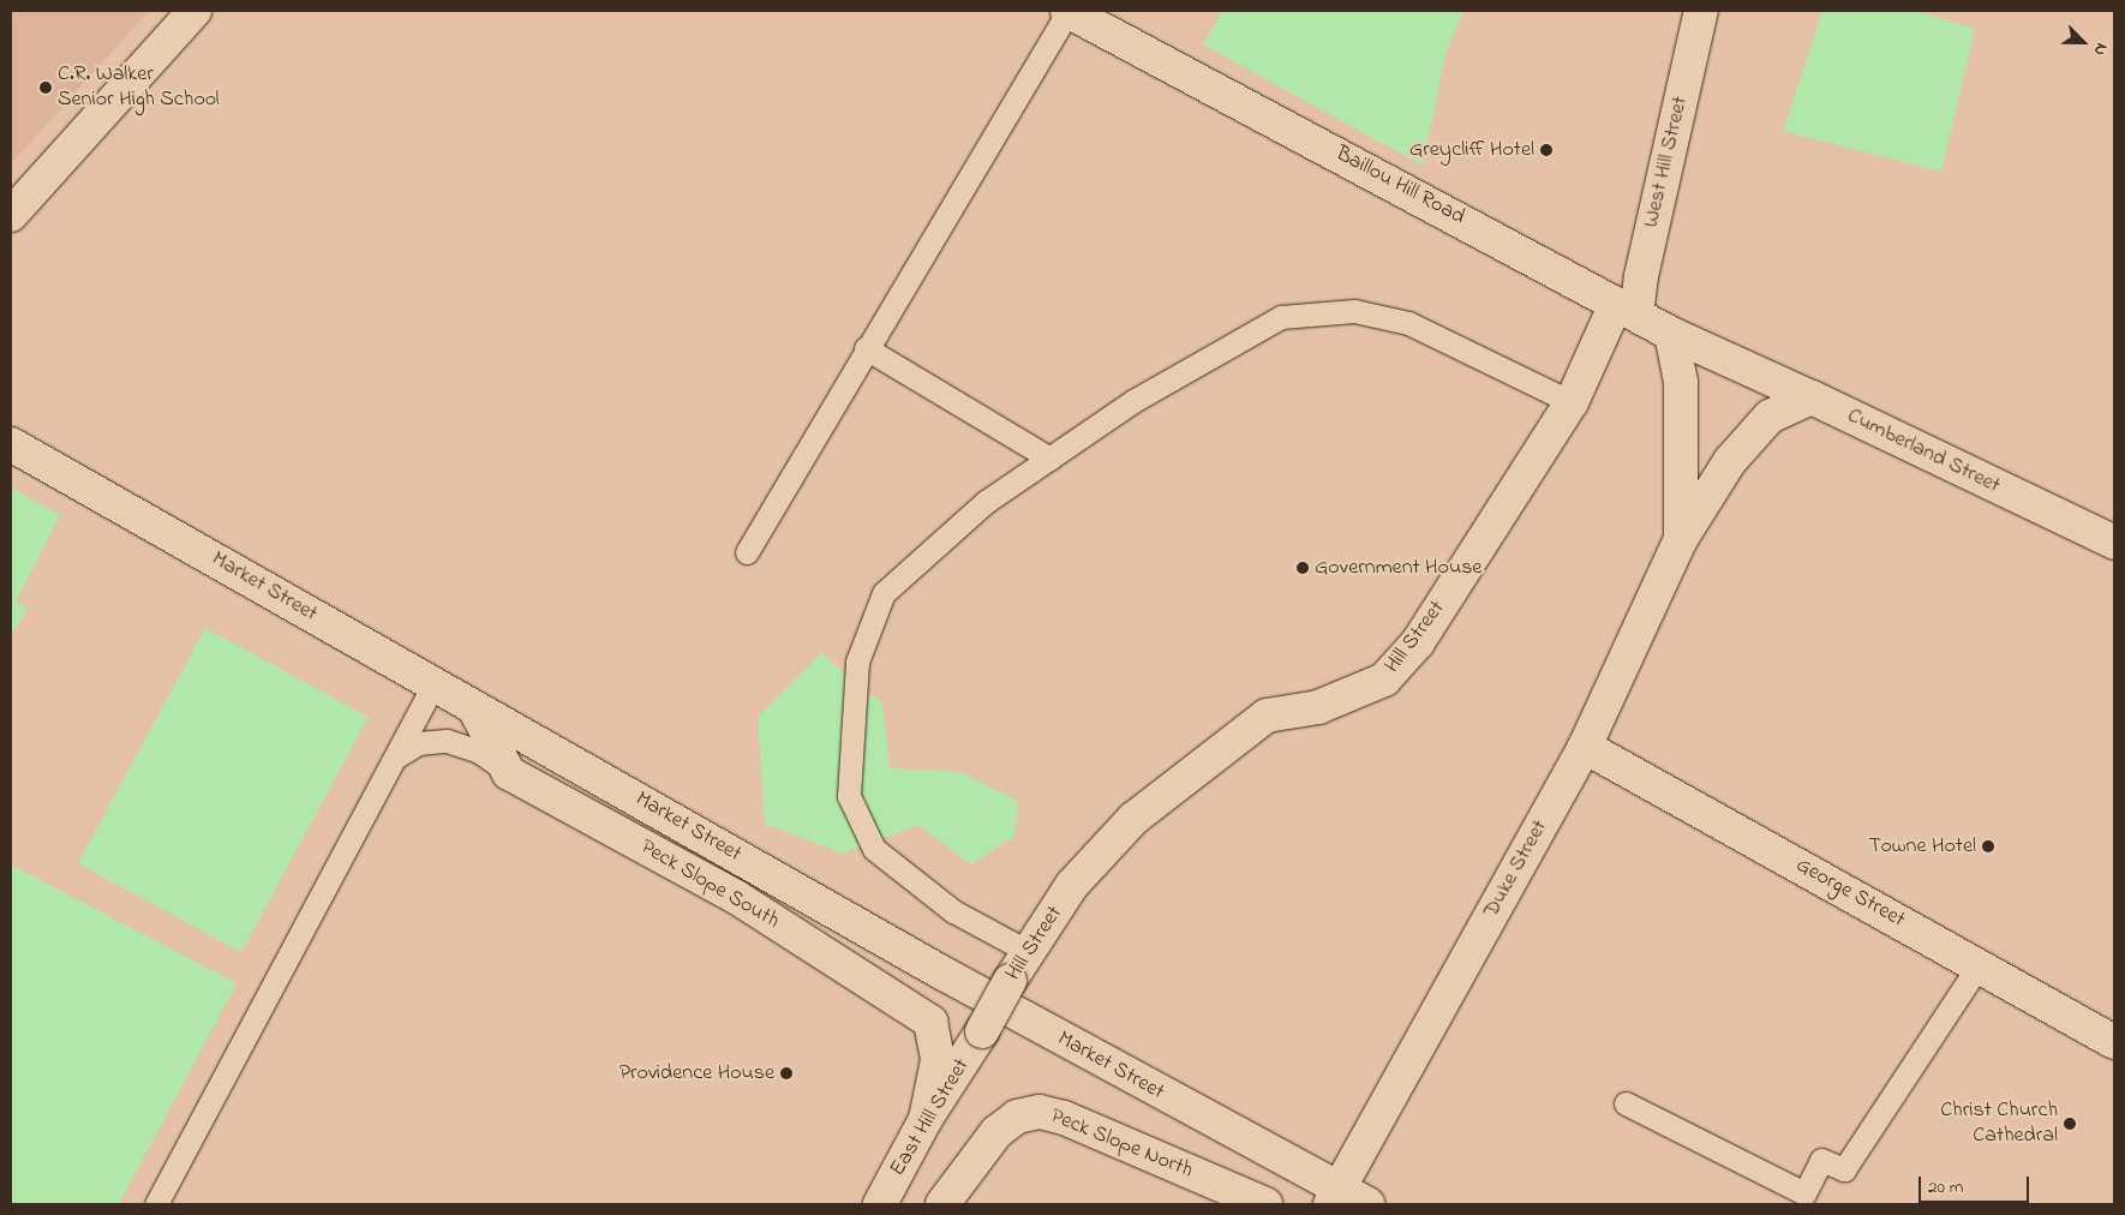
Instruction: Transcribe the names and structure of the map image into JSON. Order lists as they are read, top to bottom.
{
  "streets": {
    "main road": [
      "West Hill Street",
      "Baillou Hill Road",
      "Cumberland Street",
      "Market Street",
      "Hill Street",
      "Duke Street",
      "Peck Slope South",
      "George Street",
      "East Hill Street",
      "Peck Slope North"
    ]
  },
  "crossings": [
    ["West Hill Street", "Baillou Hill Road"],
    ["West Hill Street", "Hill Street"],
    ["Baillou Hill Road", "Cumberland Street"],
    ["Baillou Hill Road", "Hill Street"],
    ["Baillou Hill Road", "Duke Street"],
    ["Cumberland Street", "Duke Street"],
    ["Market Street", "Duke Street"],
    ["Hill Street", "East Hill Street"],
    ["Duke Street", "George Street"],
    ["Peck Slope South", "East Hill Street"]
  ],
  "places": [
    "C.R. Walker Senior High School",
    "Greycliff Hotel",
    "Government House",
    "Towne Hotel",
    "Providence House",
    "Christ Church Cathedral"
  ],
  "scale_bar": "20 m",
  "north": "bottom right"
}
